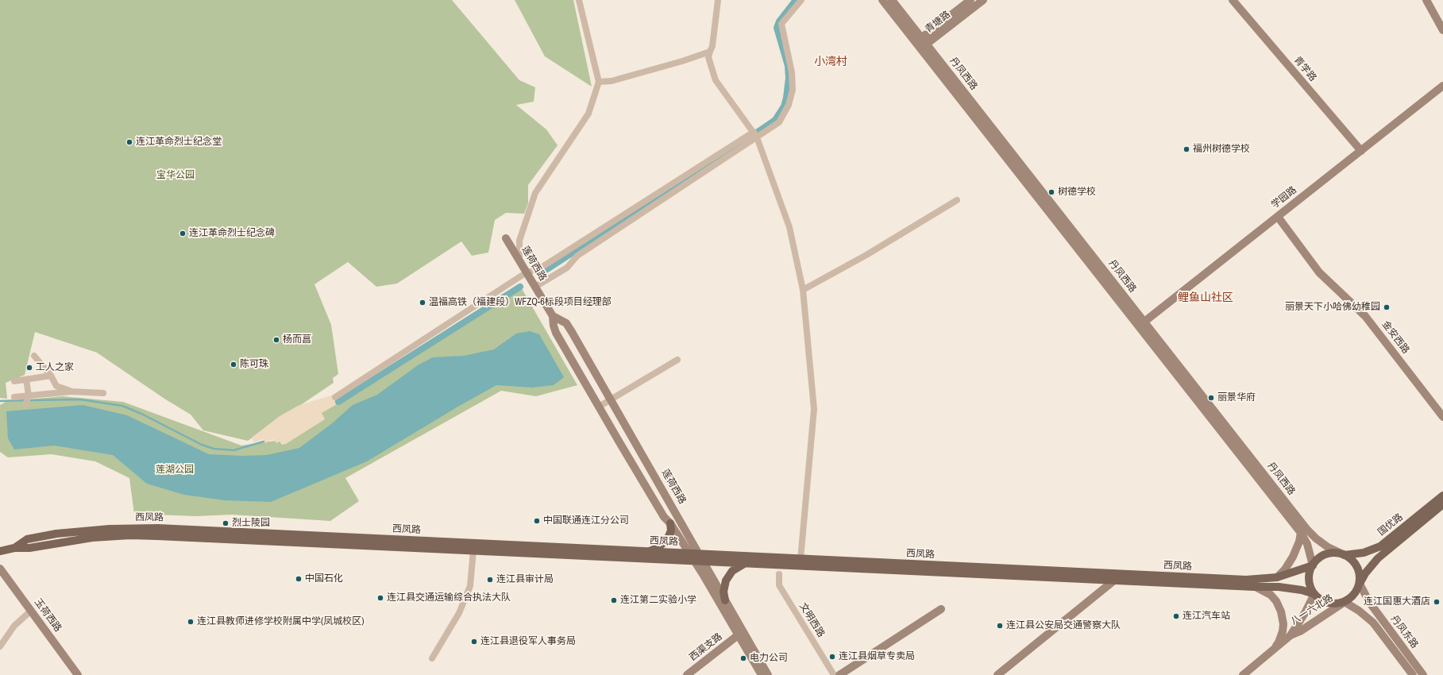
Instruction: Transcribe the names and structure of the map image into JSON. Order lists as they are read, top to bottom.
{
  "streets": {
    "main road": [
      "青塘路",
      "青学路",
      "丹凤西路",
      "学园路",
      "莲荷西路",
      "金安西路",
      "西凤路",
      "国优路",
      "八一六北路",
      "玉荷西路",
      "丹凤东路",
      "西渠支路"
    ],
    "street": ["文明西路"]
  },
  "crossings": [
    ["青塘路", "丹凤西路"],
    ["青学路", "学园路"],
    ["丹凤西路", "学园路"],
    ["丹凤西路", "西凤路"],
    ["丹凤西路", "国优路"],
    ["丹凤西路", "八一六北路"],
    ["丹凤西路", "丹凤东路"],
    ["学园路", "金安西路"],
    ["莲荷西路", "西凤路"],
    ["莲荷西路", "西渠支路"],
    ["西凤路", "国优路"],
    ["西凤路", "八一六北路"],
    ["西凤路", "丹凤东路"],
    ["国优路", "八一六北路"],
    ["国优路", "丹凤东路"],
    ["八一六北路", "丹凤东路"]
  ],
  "districts": ["小湾村", "鲤鱼山社区"],
  "parks": ["宝华公园", "莲湖公园"],
  "places": [
    "连江革命烈士纪念堂",
    "福州树德学校",
    "树德学校",
    "连江革命烈士纪念碑",
    "温福高铁（福建段）WFZQ-6标段项目经理部",
    "丽景天下小哈佛幼稚园",
    "杨而菖",
    "陈可珠",
    "工人之家",
    "丽景华府",
    "中国联通连江分公司",
    "烈士陵园",
    "中国石化",
    "连江县审计局",
    "连江县交通运输综合执法大队",
    "连江第二实验小学",
    "连江国惠大酒店",
    "连江汽车站",
    "连江县教师进修学校附属中学(凤城校区)",
    "连江县公安局交通警察大队",
    "连江县退役军人事务局",
    "连江县烟草专卖局",
    "电力公司"
  ]
}
